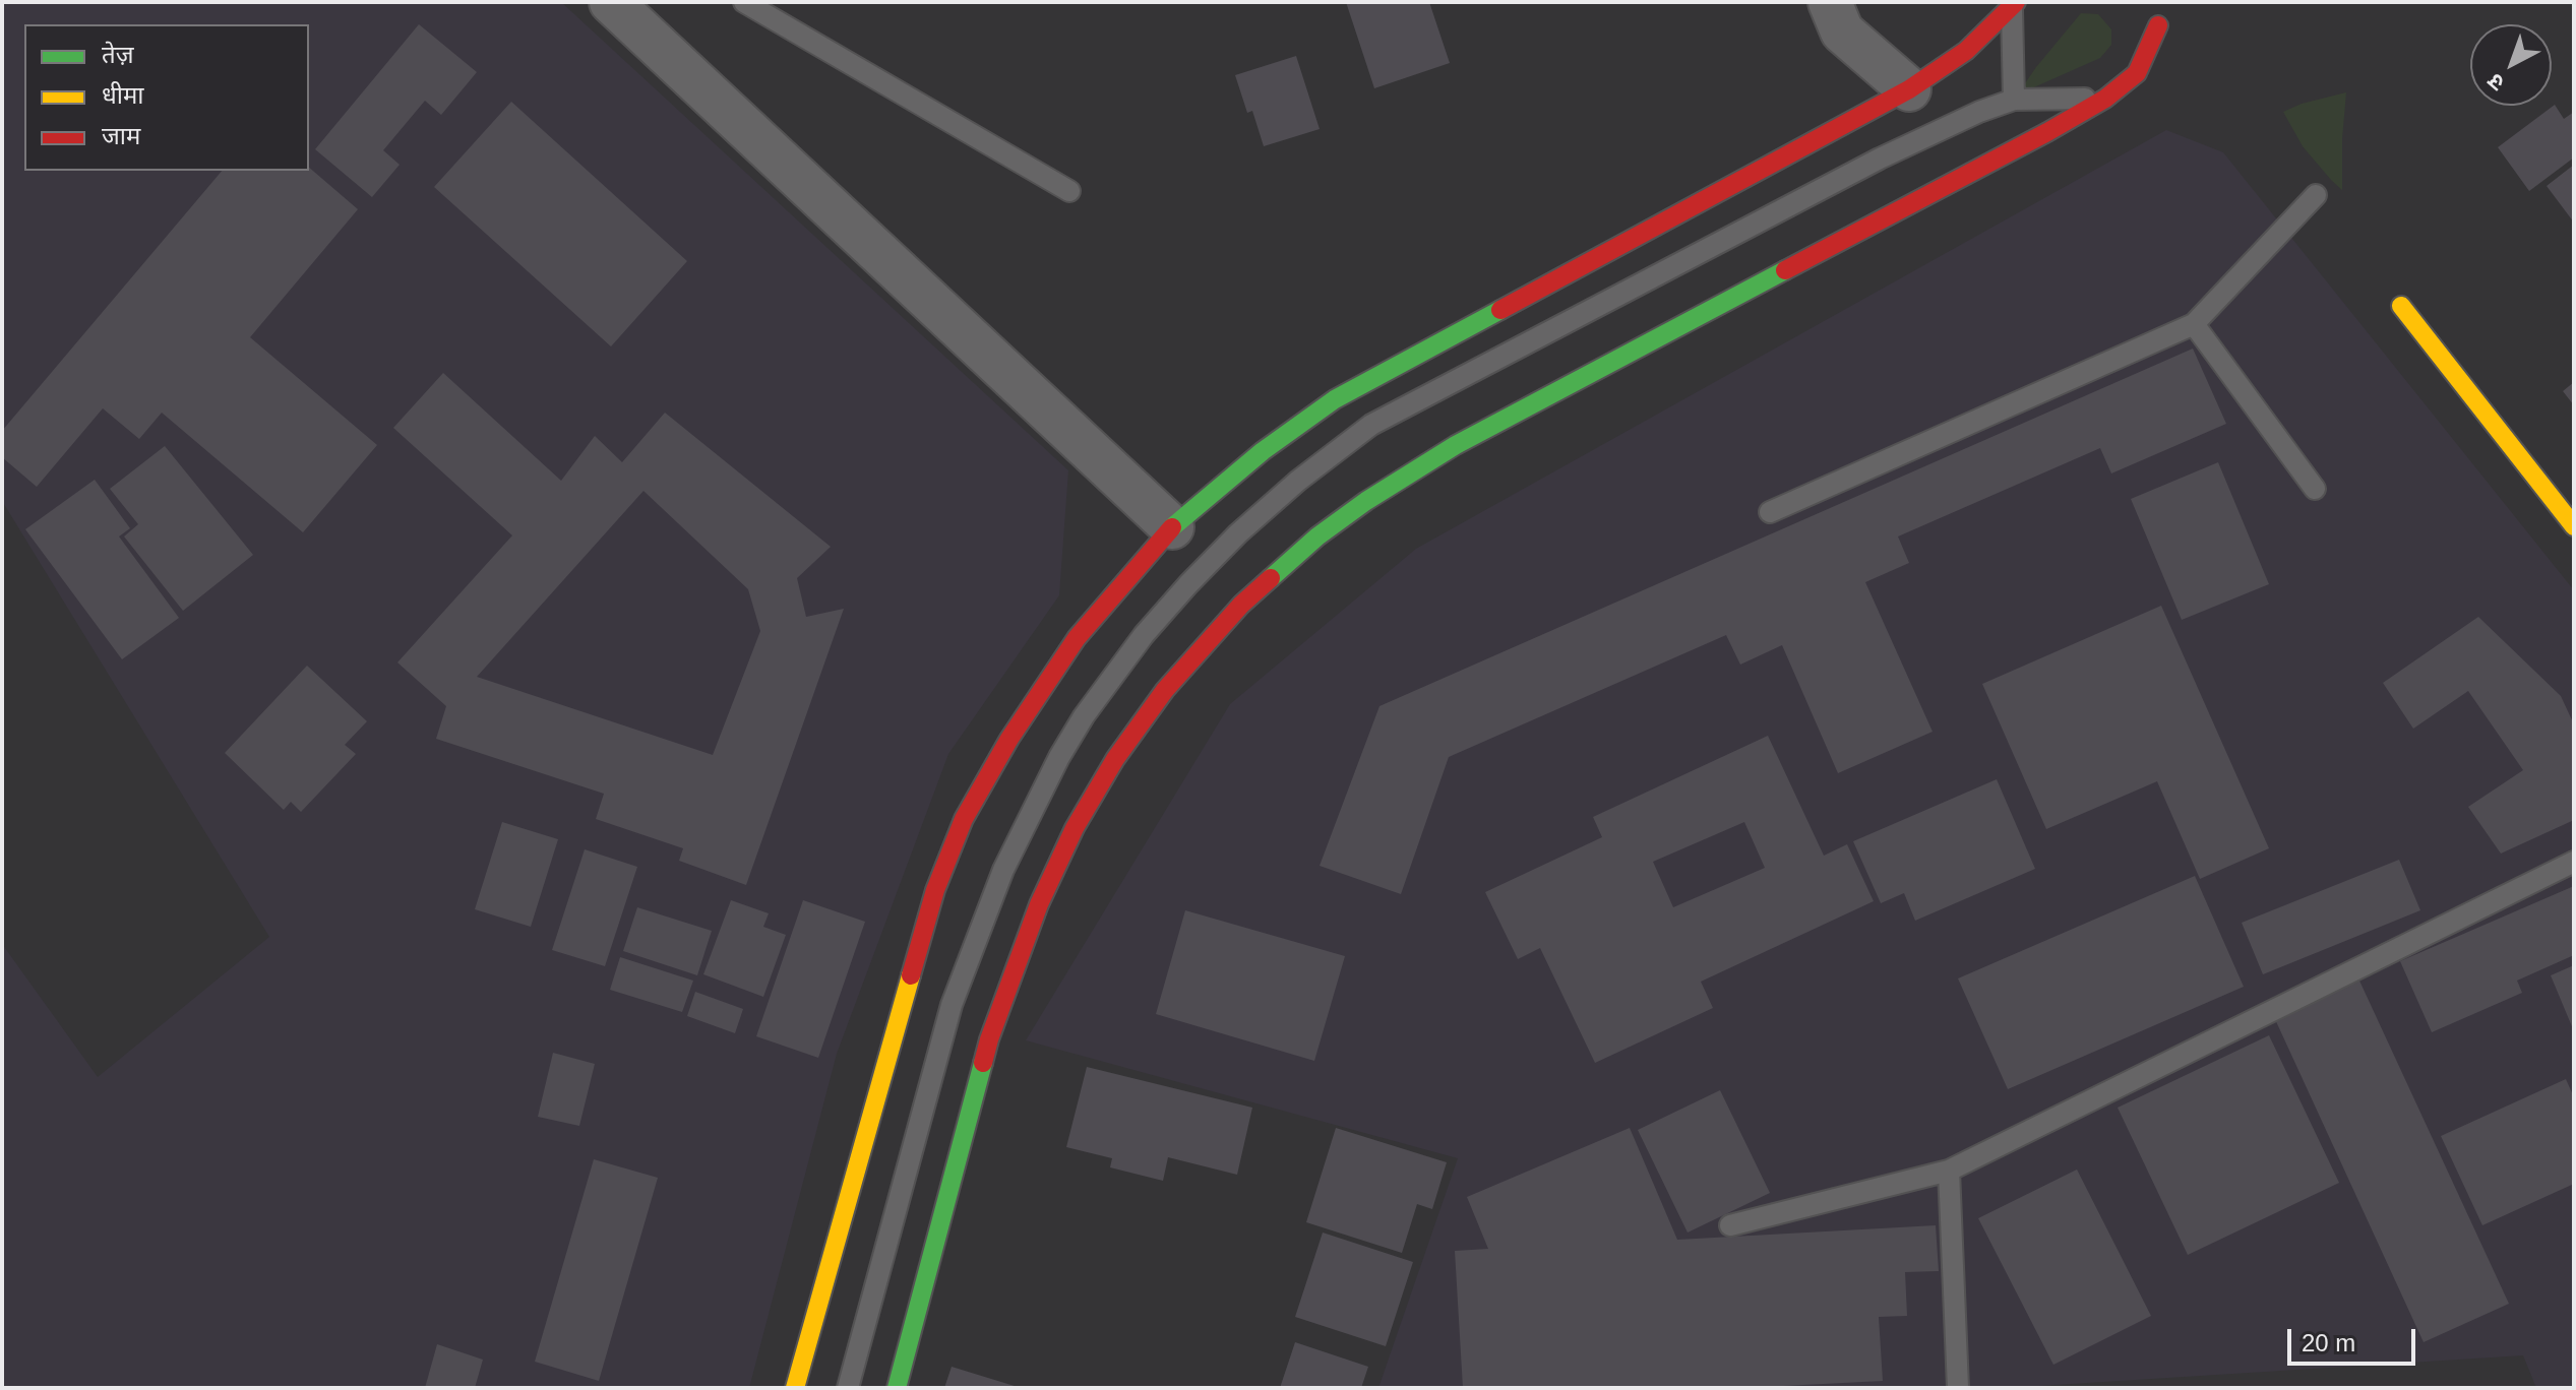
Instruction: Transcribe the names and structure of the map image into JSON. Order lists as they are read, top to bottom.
{
  "legend": ["तेज़", "धीमा", "जाम"],
  "scale_bar": "20 m",
  "north": "bottom left"
}
